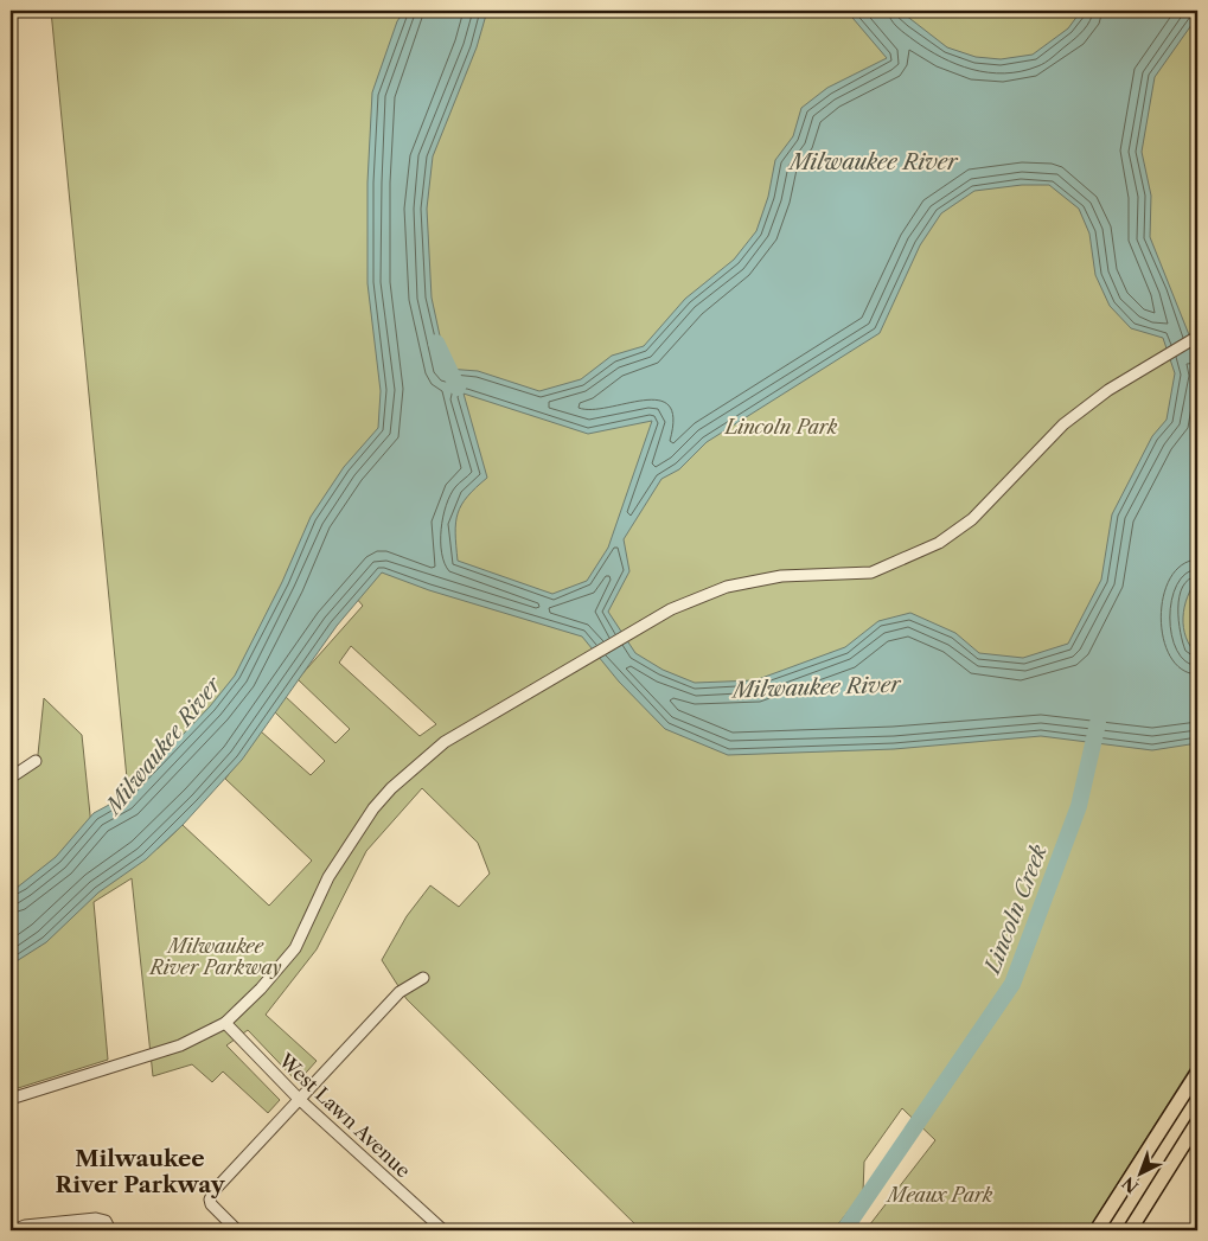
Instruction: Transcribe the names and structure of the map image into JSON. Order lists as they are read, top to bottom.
{
  "streets": {
    "street": ["West Lawn Avenue"]
  },
  "districts": ["Milwaukee River Parkway"],
  "water": ["Milwaukee River", "Lincoln Creek"],
  "parks": ["Lincoln Park", "Milwaukee River Parkway", "Meaux Park"],
  "north": "bottom left"
}
